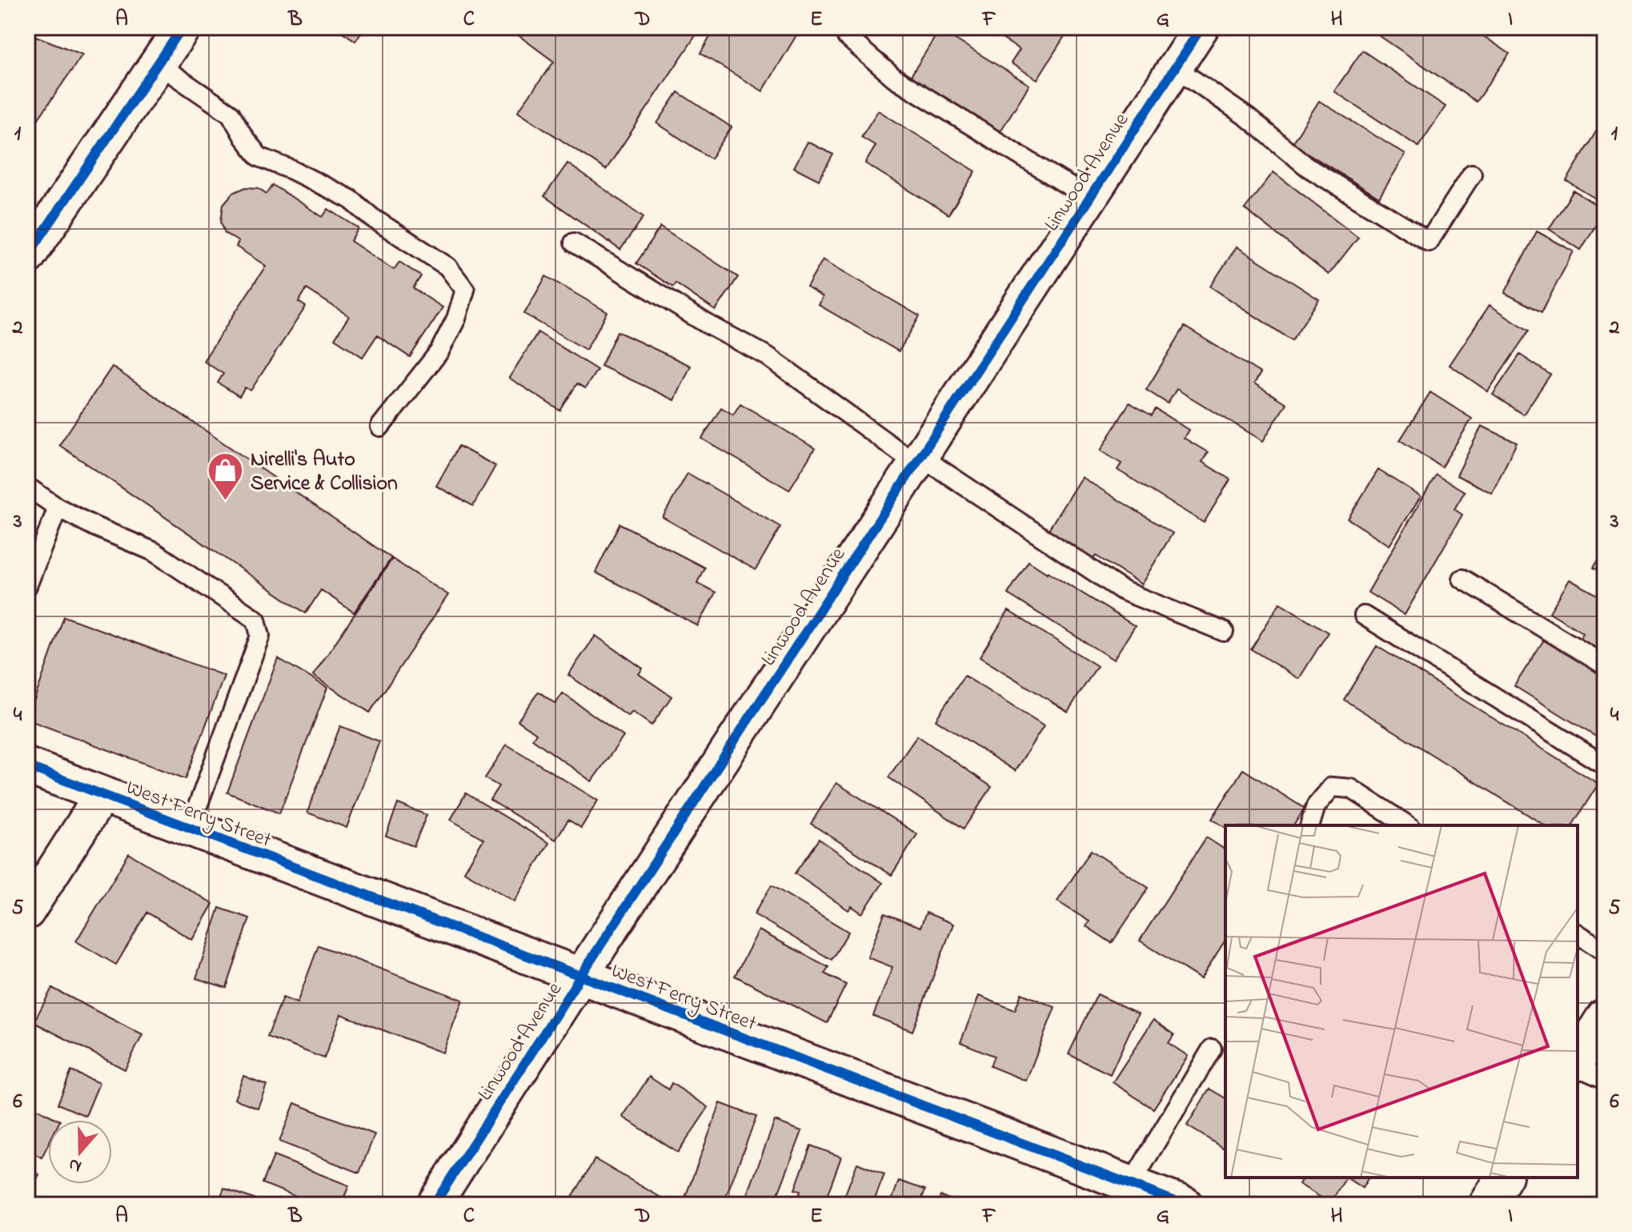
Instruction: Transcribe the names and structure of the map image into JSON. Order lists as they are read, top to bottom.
{
  "streets": {
    "street": ["Linwood Avenue", "West Ferry Street"]
  },
  "crossings": [
    ["Linwood Avenue", "West Ferry Street"]
  ],
  "places": {
    "shop": ["Nirelli's Auto Service & Collision"]
  },
  "north": "bottom",
  "grid": {
    "columns": [
      "A",
      "B",
      "C",
      "D",
      "E",
      "F",
      "G",
      "H",
      "I"
    ],
    "rows": [
      "1",
      "2",
      "3",
      "4",
      "5",
      "6"
    ]
  }
}
